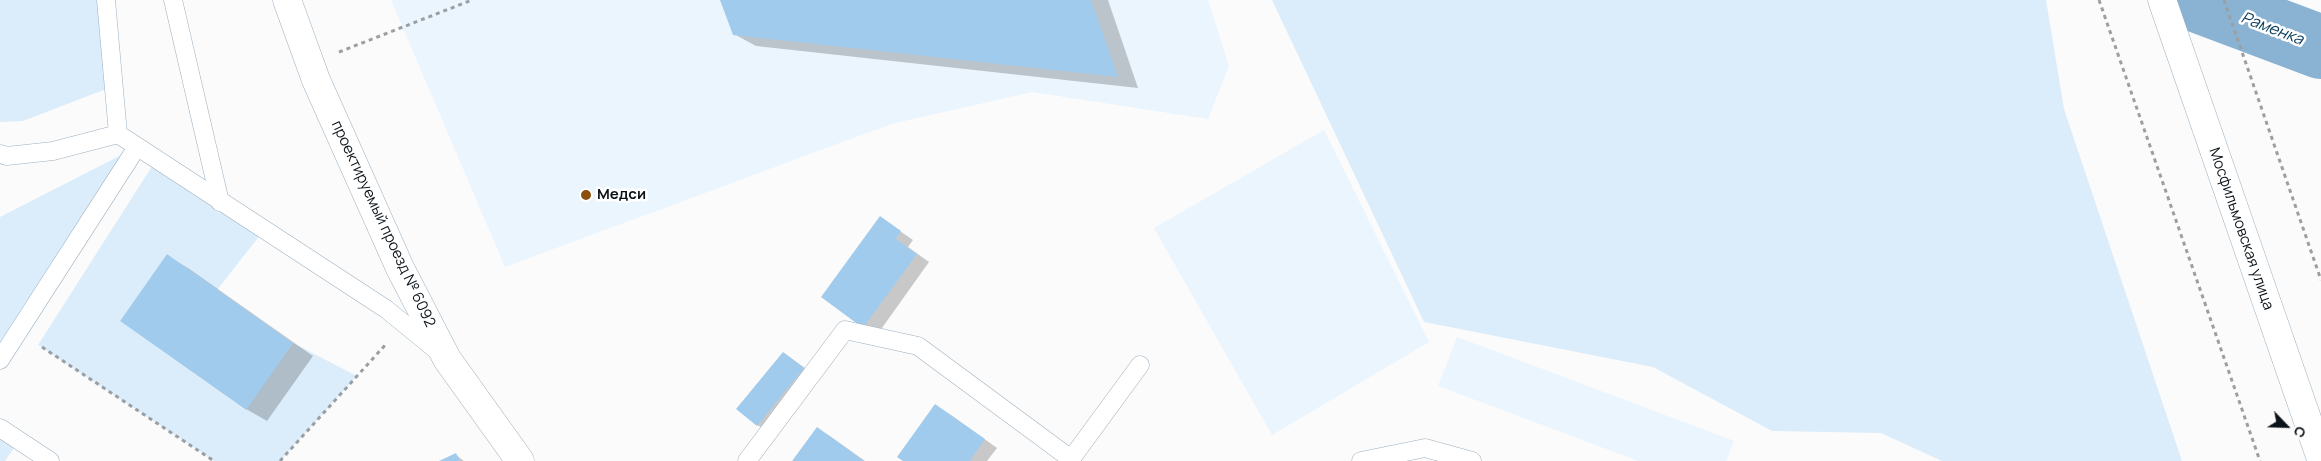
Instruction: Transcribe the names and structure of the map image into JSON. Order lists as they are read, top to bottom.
{
  "streets": {
    "street": ["проектируемый проезд № 6092", "Мосфильмовская улица"]
  },
  "water": ["Раменка"],
  "places": ["Медси"],
  "north": "bottom right"
}
